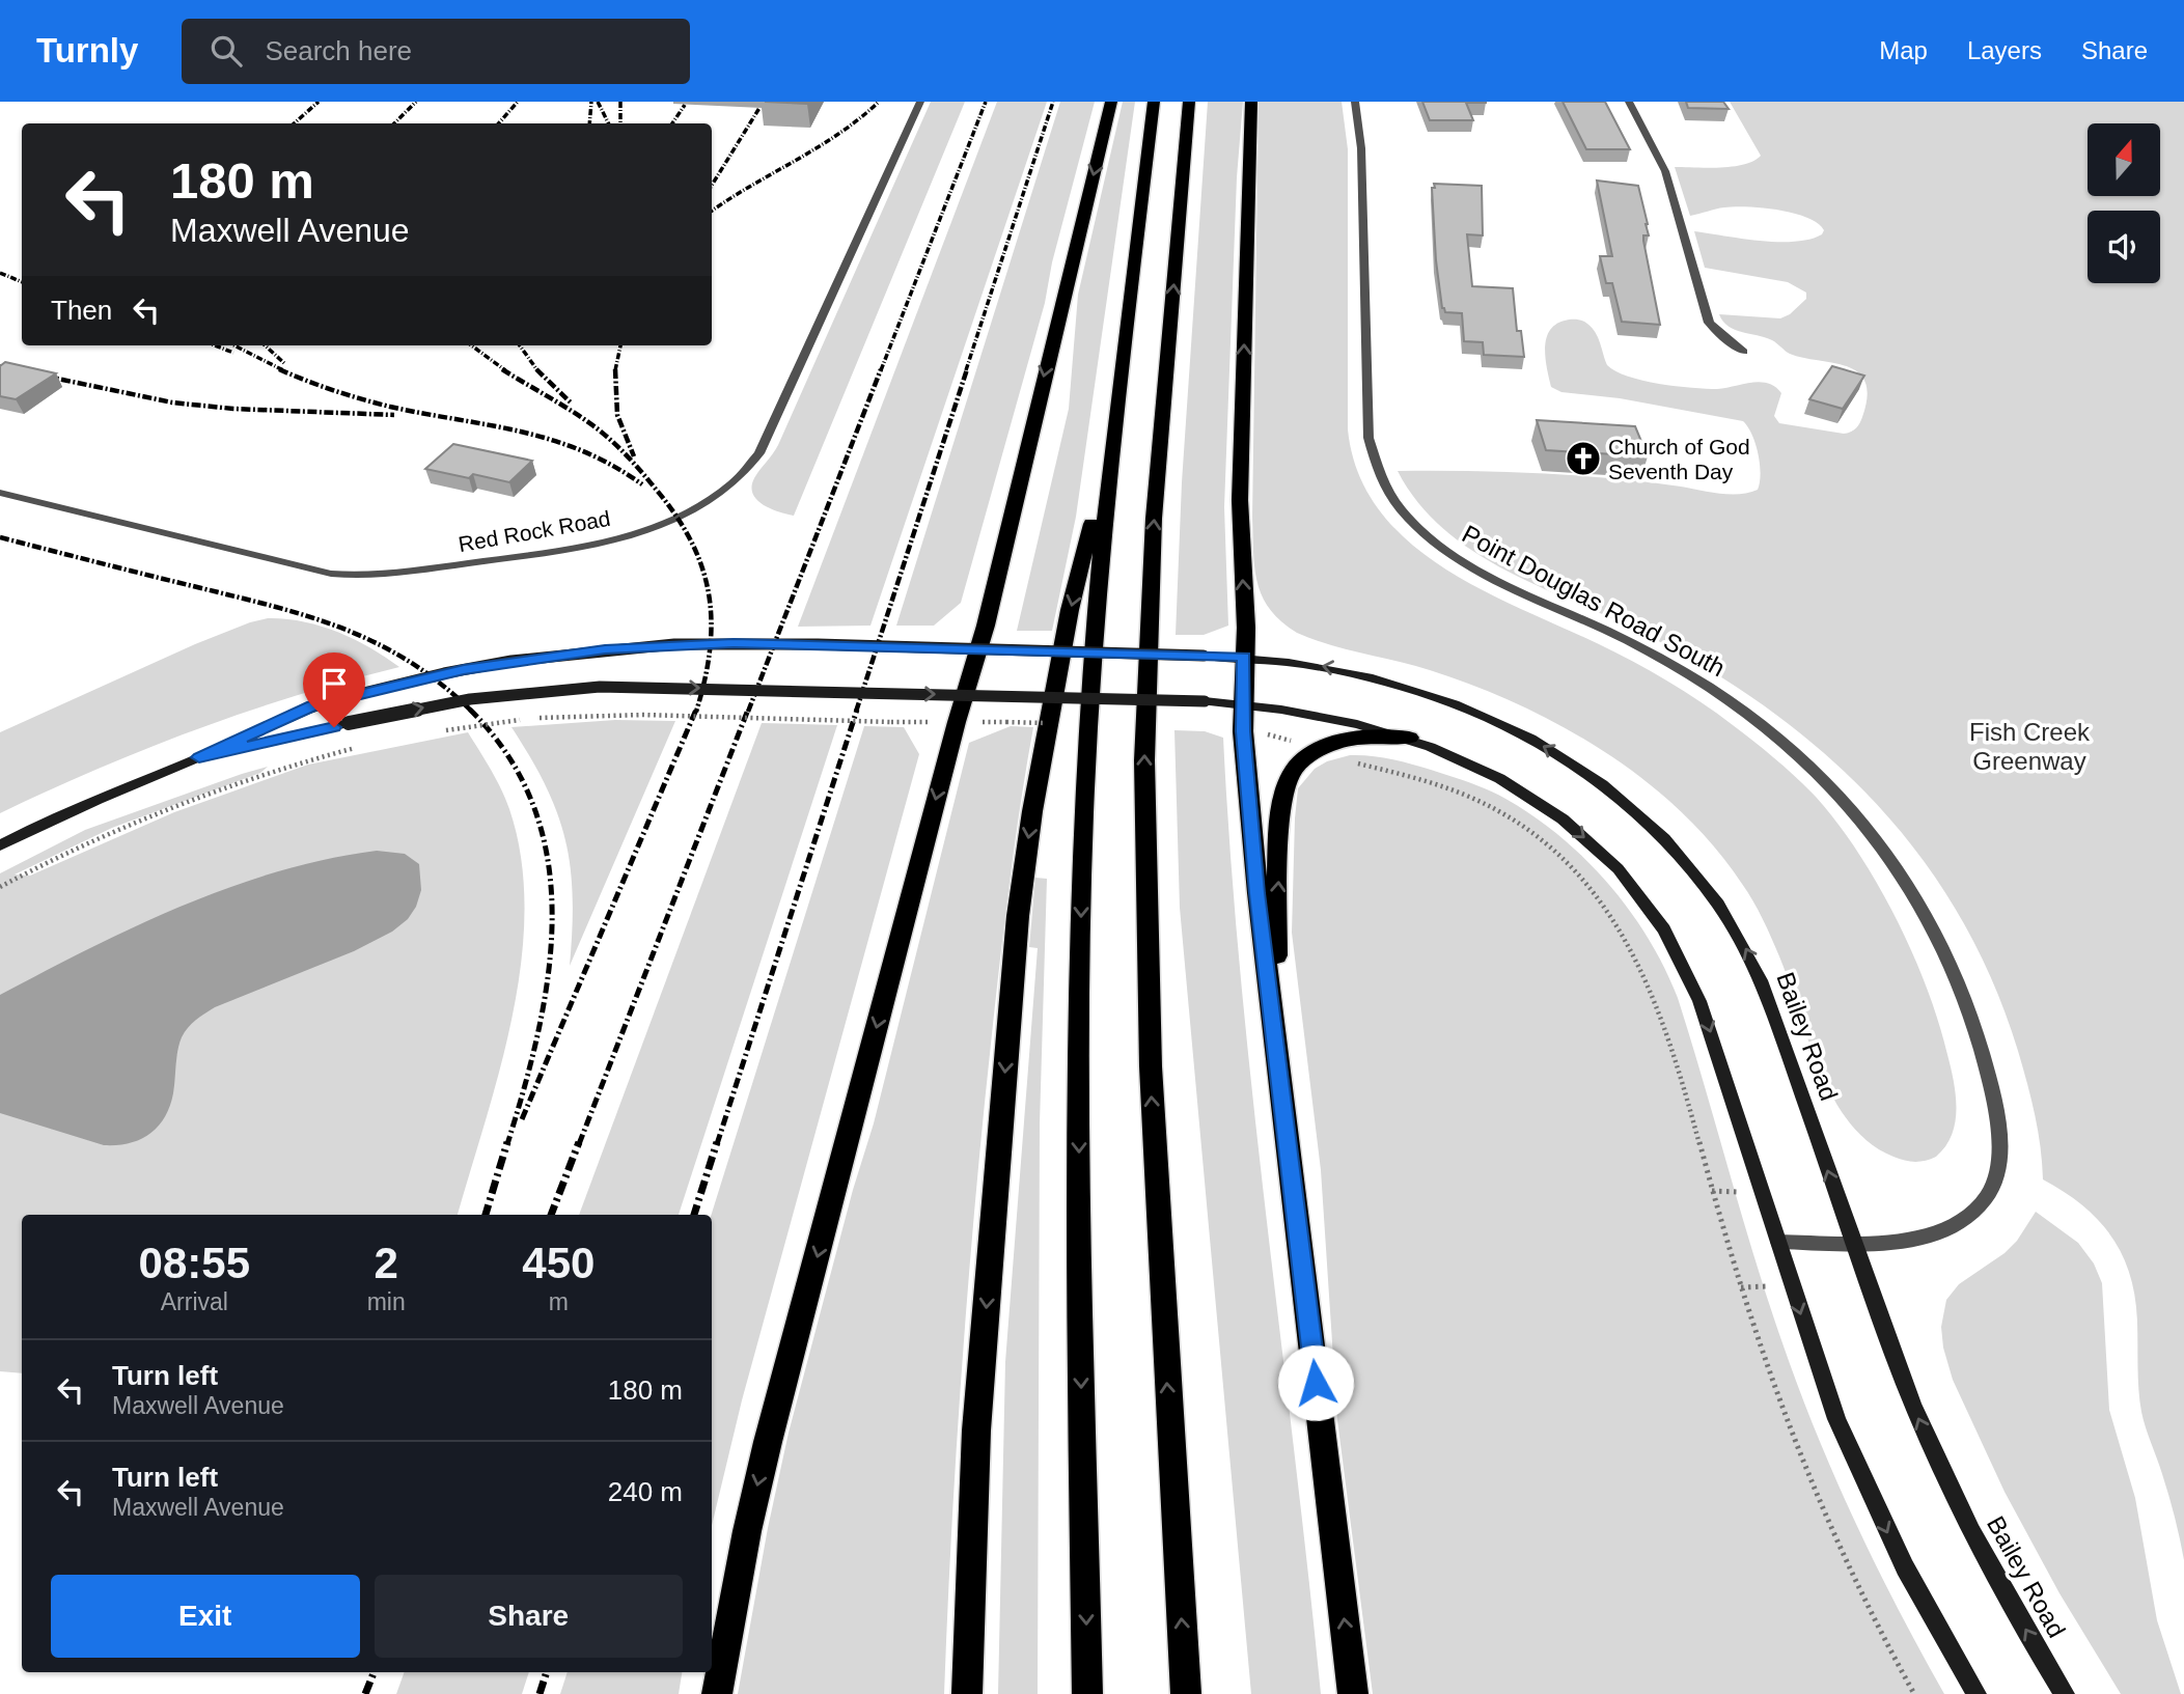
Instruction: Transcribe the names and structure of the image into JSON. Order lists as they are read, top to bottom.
{
  "streets": {
    "main road": ["Bailey Road"],
    "street": ["Red Rock Road", "Point Douglas Road South"]
  },
  "crossings": [
    ["Point Douglas Road South", "Bailey Road"]
  ],
  "parks": ["Fish Creek Greenway"],
  "places": {
    "church": ["Church of God Seventh Day"]
  },
  "north": "top",
  "page": {
    "header": "Turnly",
    "search": "Search here",
    "nav": ["Map", "Layers", "Share"],
    "turn": ["180 m", "Maxwell Avenue"],
    "then": "Then",
    "eta": [
      "08:55",
      "Arrival",
      "2",
      "min",
      "450",
      "m"
    ],
    "list": [
      {
        "name": "Turn left",
        "note": "Maxwell Avenue",
        "value": "180 m"
      },
      {
        "name": "Turn left",
        "note": "Maxwell Avenue",
        "value": "240 m"
      }
    ],
    "buttons": ["Exit", "Share"]
  }
}
